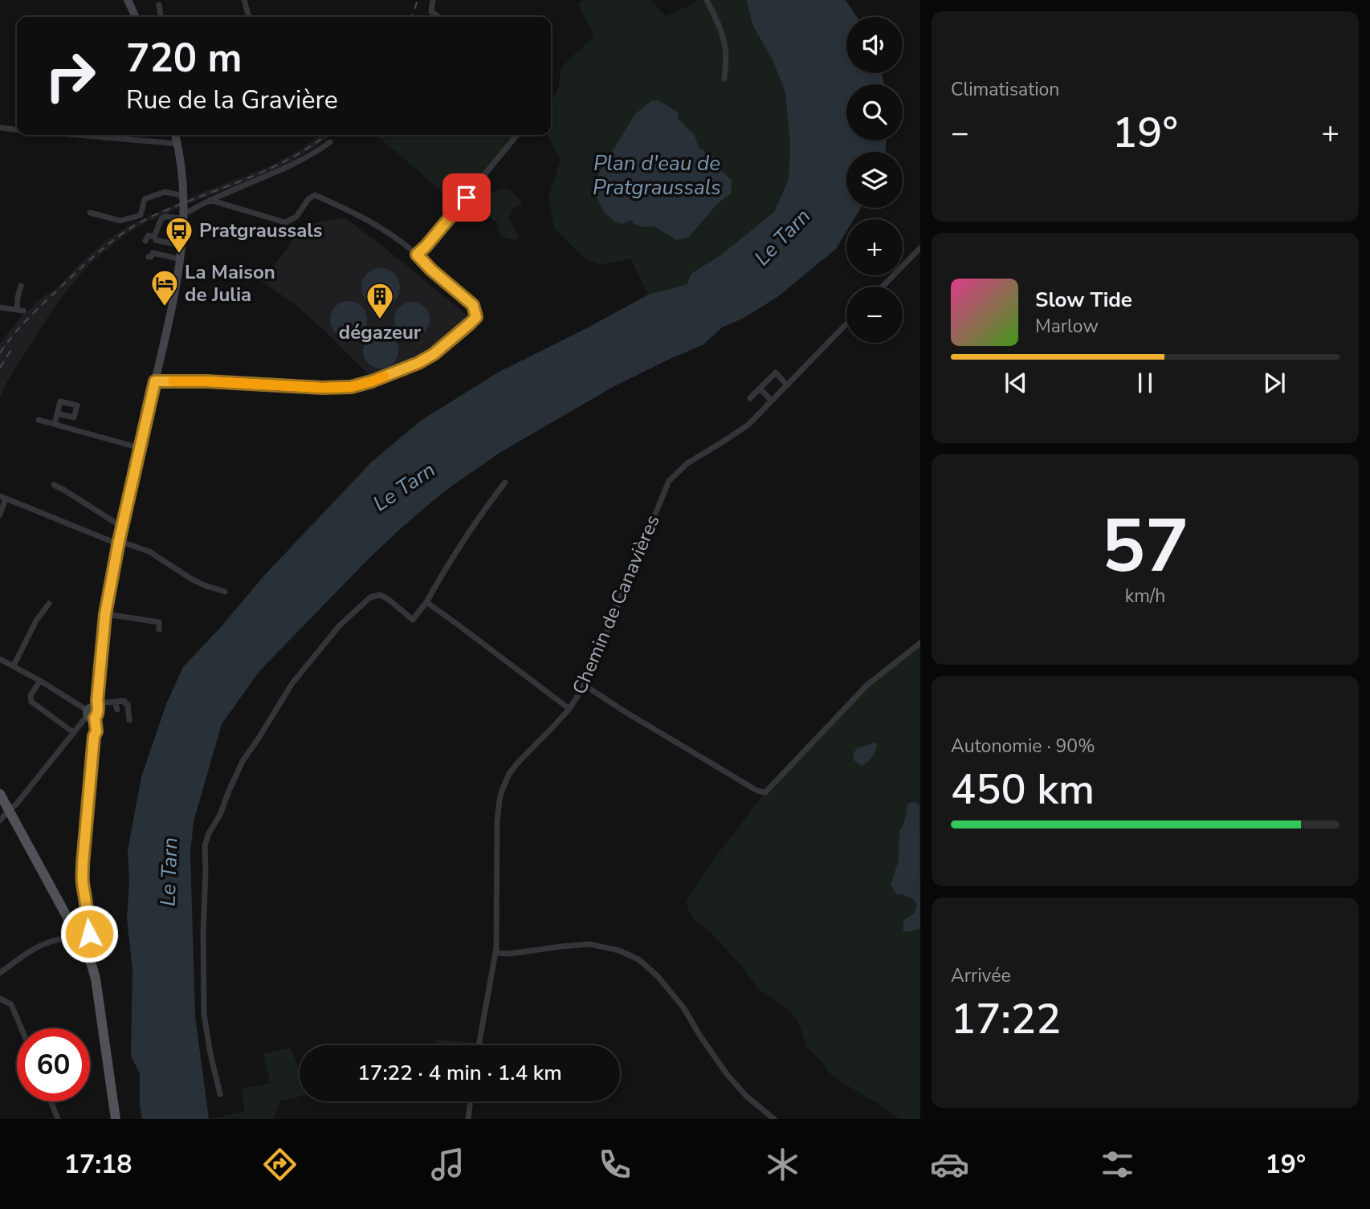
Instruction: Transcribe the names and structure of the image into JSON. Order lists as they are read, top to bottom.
{
  "streets": {
    "street": ["Chemin de Canavières"]
  },
  "water": ["Plan d'eau de Pratgraussals", "Le Tarn"],
  "places": {
    "bus stop": ["Pratgraussals"],
    "hotel": ["La Maison de Julia"],
    "building": ["dégazeur"]
  },
  "page": {
    "tile": [
      "Climatisation",
      ["57", "km/h"],
      ["Autonomie · 90%", "450 km"],
      ["Arrivée", "17:22"]
    ],
    "map_buttons": ["+", "−"],
    "turn": ["720 m", "Rue de la Gravière"],
    "heat": ["−", "19°", "+"],
    "song": ["Slow Tide", "Marlow"],
    "limit": "60",
    "trip": "17:22 · 4 min · 1.4 km",
    "tabs": ["17:18", "19°"]
  }
}
